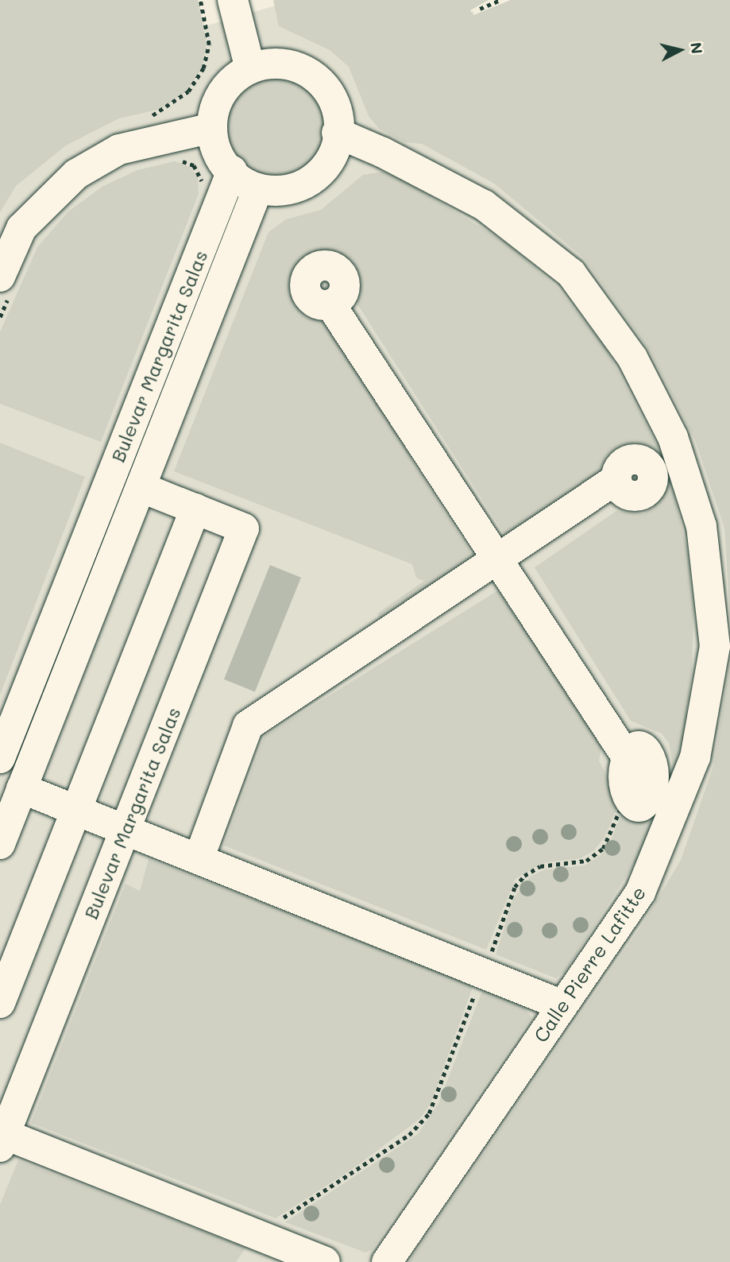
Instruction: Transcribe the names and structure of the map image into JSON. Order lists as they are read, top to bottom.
{
  "streets": {
    "street": ["Bulevar Margarita Salas", "Calle Pierre Lafitte"]
  },
  "crossings": [
    ["Bulevar Margarita Salas", "Calle Pierre Lafitte"]
  ],
  "north": "right"
}
